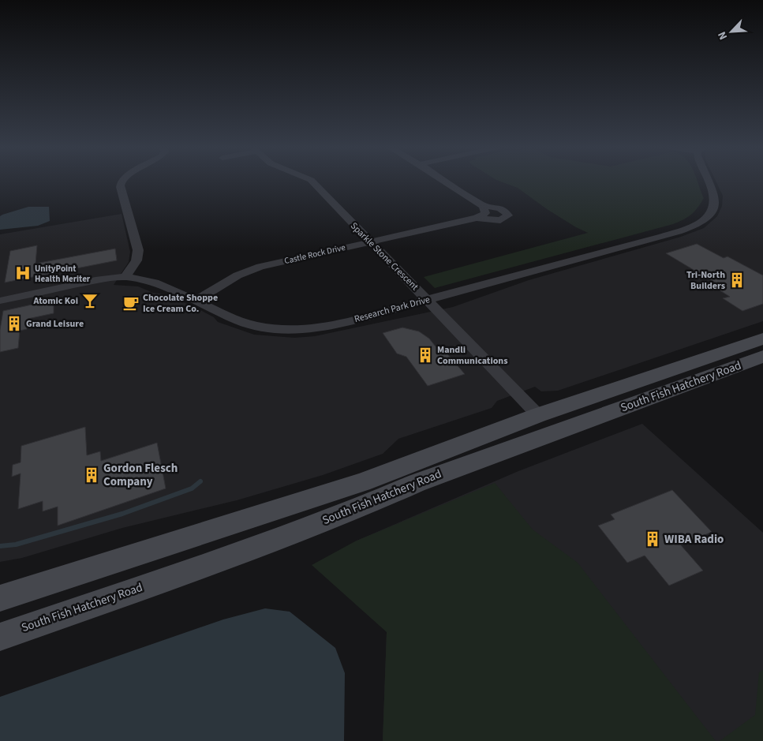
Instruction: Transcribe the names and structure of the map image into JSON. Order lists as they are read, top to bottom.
{
  "streets": {
    "main road": ["South Fish Hatchery Road"],
    "street": ["Castle Rock Drive", "Sparkle Stone Crescent", "Research Park Drive"]
  },
  "crossings": [
    ["Castle Rock Drive", "Sparkle Stone Crescent"],
    ["Castle Rock Drive", "Research Park Drive"],
    ["Sparkle Stone Crescent", "Research Park Drive"],
    ["Sparkle Stone Crescent", "South Fish Hatchery Road"]
  ],
  "places": {
    "hospital": ["UnityPoint Health Meriter"],
    "building": [
      "Tri-North Builders",
      "Grand Leisure",
      "Mandli Communications",
      "Gordon Flesch Company",
      "WIBA Radio"
    ],
    "bar": ["Atomic Koi"],
    "cafe": ["Chocolate Shoppe Ice Cream Co."]
  },
  "north": "bottom left"
}
